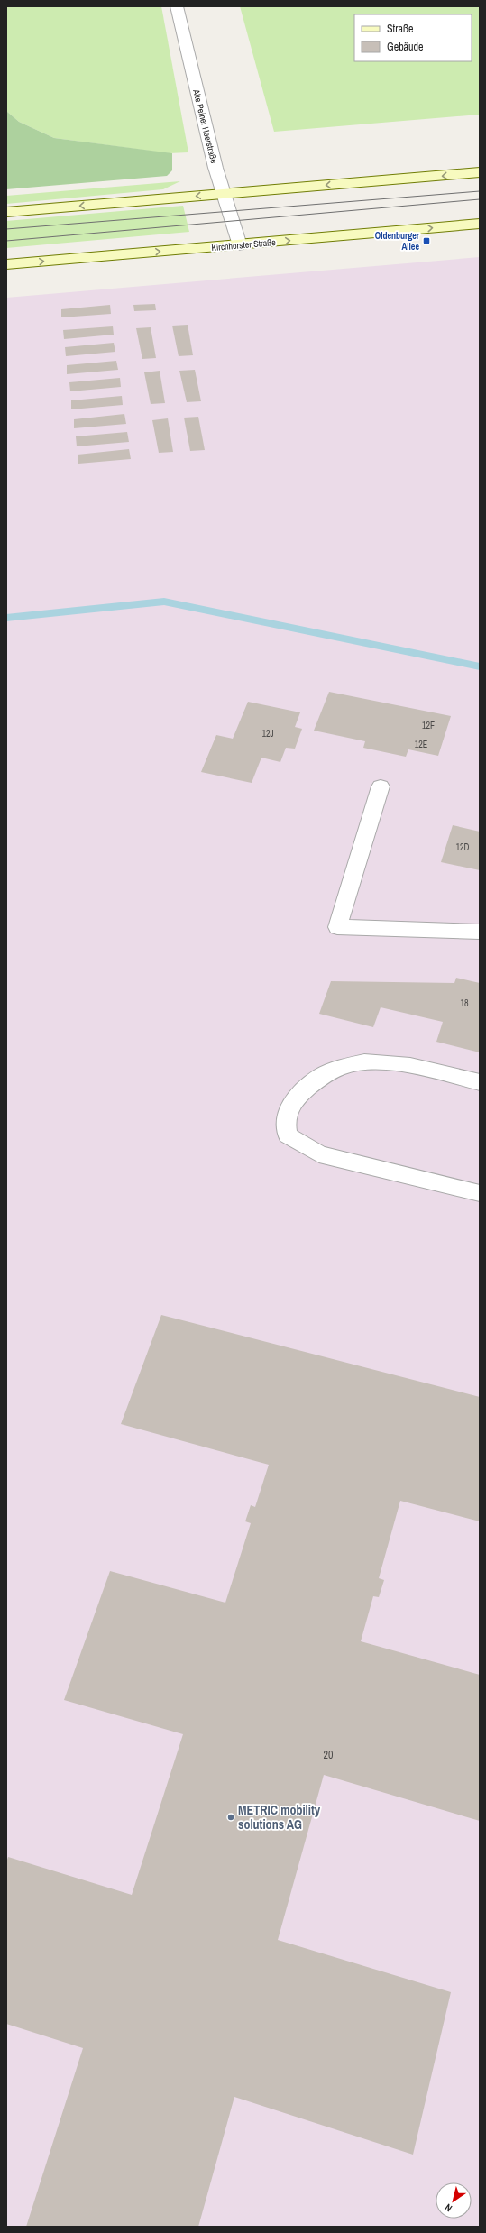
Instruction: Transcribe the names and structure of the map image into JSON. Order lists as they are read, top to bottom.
{
  "streets": {
    "main road": ["Kirchhorster Straße"],
    "street": ["Alte Peiner Heerstraße"]
  },
  "crossings": [
    ["Alte Peiner Heerstraße", "Kirchhorster Straße"]
  ],
  "places": {
    "transit": ["Oldenburger Allee"],
    "other": ["METRIC mobility solutions AG"]
  },
  "house_numbers": [
    "12F",
    "12J",
    "12E",
    "12D",
    "18",
    "20"
  ],
  "legend": ["Straße", "Gebäude"],
  "north": "bottom left"
}
